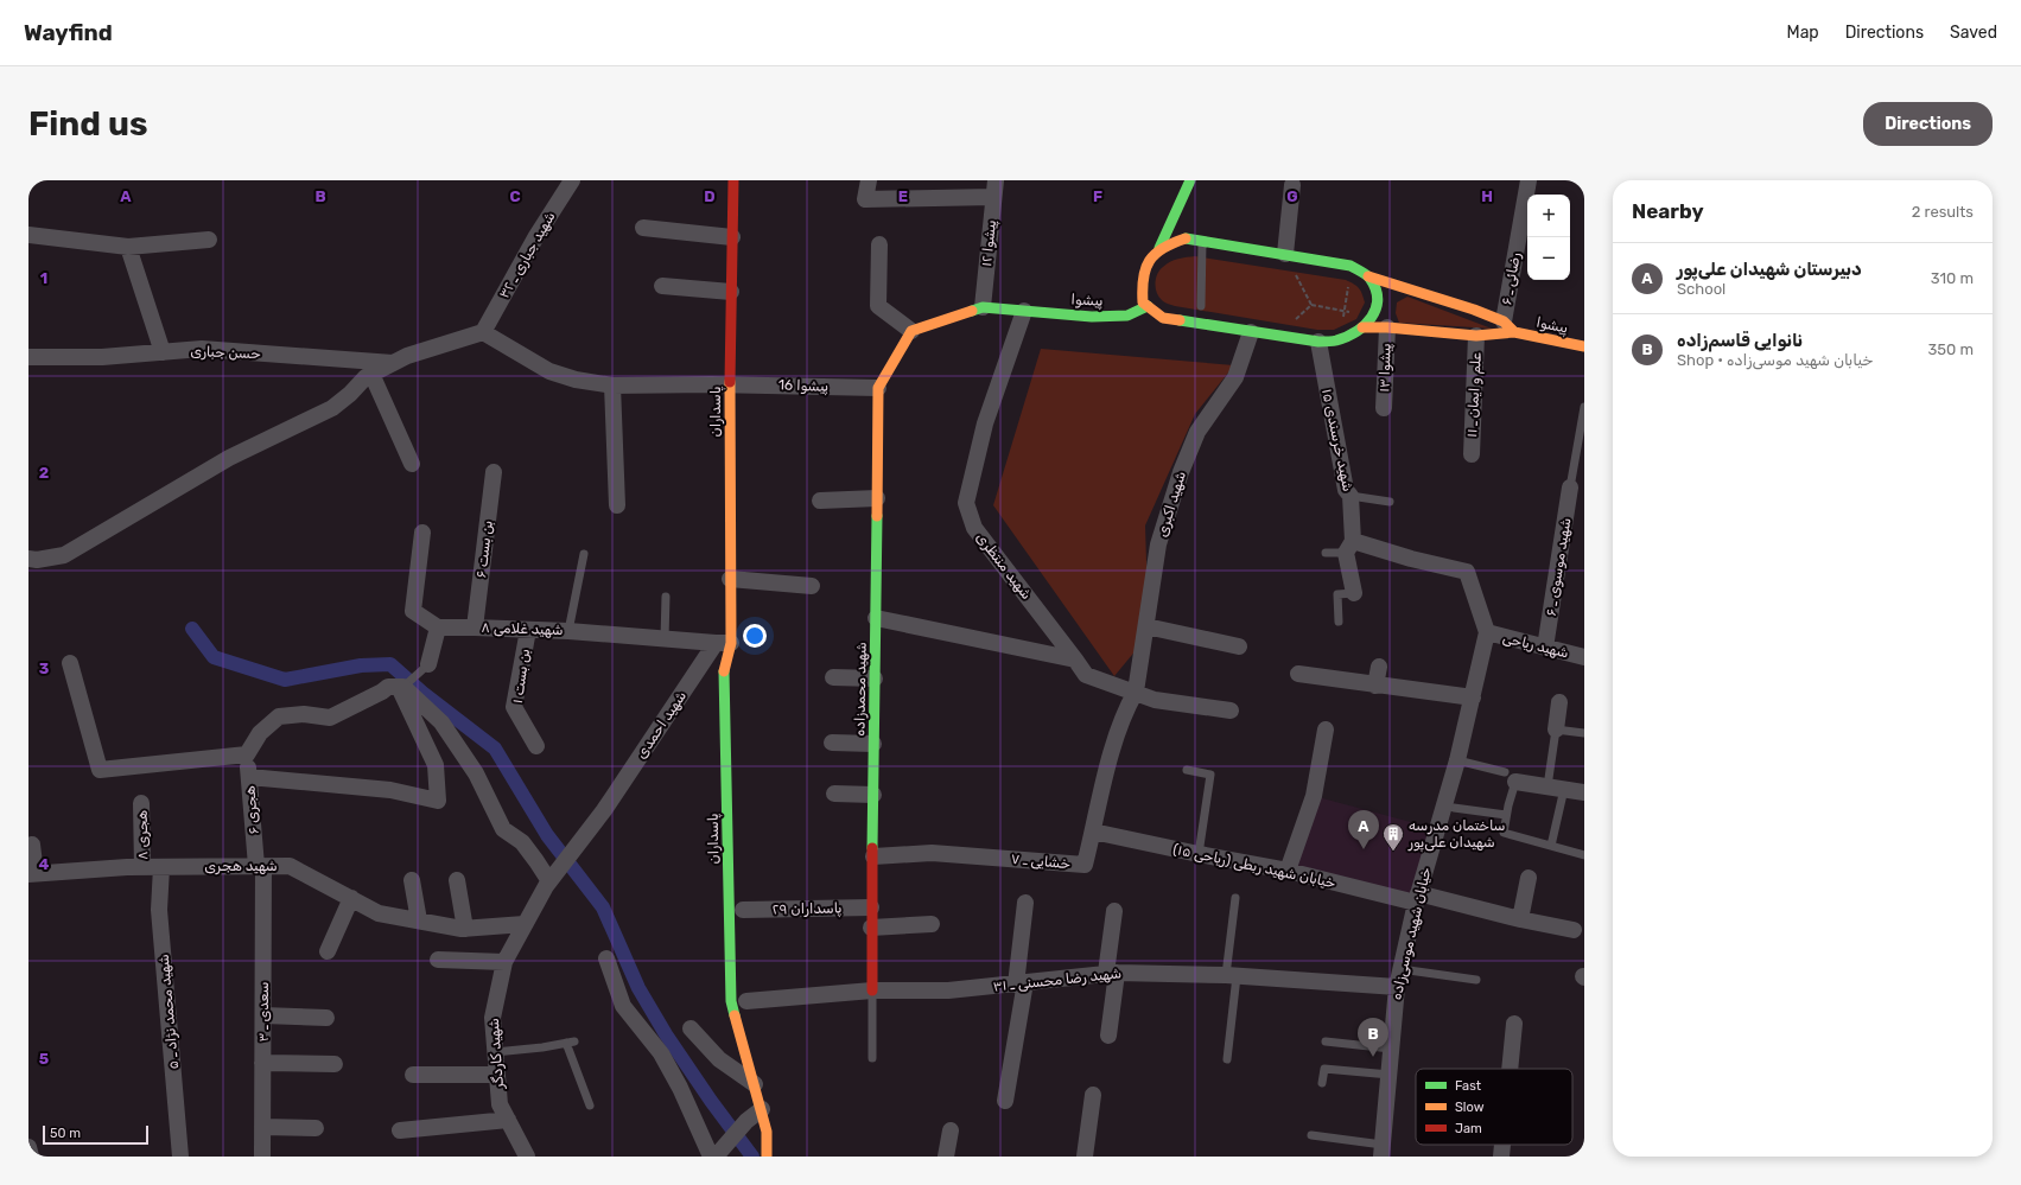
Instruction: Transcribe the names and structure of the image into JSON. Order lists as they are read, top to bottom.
{
  "streets": {
    "street": [
      "پیشوا ۱۲",
      "شهید جباری ـ ۳۲",
      "رضائی ـ ۶",
      "پیشوا",
      "حسن جباری",
      "پیشوا ۱۳",
      "پیشوا 16",
      "علم و ایمان ـ ۱۱",
      "پاسداران",
      "شهید خرسندی ۱۵",
      "شهید اکبری",
      "بن بست ۶",
      "شهید منتظری",
      "شهید موسوی ـ ۶",
      "۸ شهید غلامی",
      "شهید ریاحی",
      "بن بست ۱",
      "شهید محمدزاده",
      "شهید احمدی",
      "هجری ۶",
      "هجری ۸",
      "خشایی ـ ۷",
      "شهید هجری",
      "خیابان شهید ربطی (ریاحی ۱۵)",
      "پاسداران ۲۹",
      "خیابان شهید موسی‌زاده",
      "شهید رضا محسنی ـ ۳۱",
      "شهید محمد نژاد ـ ۵",
      "سعدی ـ ۳",
      "شهید کاردگر"
    ]
  },
  "crossings": [
    ["پیشوا ۱۲", "پیشوا"],
    ["شهید جباری ـ ۳۲", "پیشوا 16"],
    ["رضائی ـ ۶", "پیشوا"],
    ["پیشوا", "شهید منتظری"],
    ["پیشوا 16", "پاسداران"],
    ["پیشوا 16", "شهید محمدزاده"],
    ["پاسداران", "۸ شهید غلامی"],
    ["پاسداران", "شهید احمدی"],
    ["پاسداران", "شهید رضا محسنی ـ ۳۱"],
    ["شهید اکبری", "شهید منتظری"],
    ["شهید اکبری", "خشایی ـ ۷"],
    ["بن بست ۶", "۸ شهید غلامی"],
    ["شهید منتظری", "خشایی ـ ۷"],
    ["شهید موسوی ـ ۶", "شهید ریاحی"],
    ["۸ شهید غلامی", "بن بست ۱"],
    ["۸ شهید غلامی", "شهید احمدی"],
    ["شهید ریاحی", "خیابان شهید موسی‌زاده"],
    ["شهید محمدزاده", "خشایی ـ ۷"],
    ["شهید محمدزاده", "پاسداران ۲۹"],
    ["شهید محمدزاده", "شهید رضا محسنی ـ ۳۱"],
    ["شهید احمدی", "شهید کاردگر"],
    ["هجری ۶", "شهید هجری"],
    ["هجری ۶", "سعدی ـ ۳"],
    ["هجری ۸", "شهید هجری"],
    ["خشایی ـ ۷", "خیابان شهید ربطی (ریاحی ۱۵)"],
    ["شهید هجری", "شهید محمد نژاد ـ ۵"],
    ["شهید هجری", "سعدی ـ ۳"],
    ["شهید هجری", "شهید کاردگر"],
    ["خیابان شهید ربطی (ریاحی ۱۵)", "خیابان شهید موسی‌زاده"],
    ["خیابان شهید موسی‌زاده", "شهید رضا محسنی ـ ۳۱"]
  ],
  "places": {
    "building": ["ساختمان مدرسه شهیدان علی‌پور"]
  },
  "legend": ["Fast", "Slow", "Jam"],
  "scale_bar": "50 m",
  "page": {
    "header": "Wayfind",
    "nav": ["Map", "Directions", "Saved"],
    "buttons": "Directions",
    "title": "Find us",
    "heading": ["Nearby", "2 results"],
    "map_buttons": ["+", "−"],
    "list": [
      {
        "mark": "A",
        "name": "دبیرستان شهیدان علی‌پور",
        "note": "School",
        "value": "310 m"
      },
      {
        "mark": "B",
        "name": "نانوایی قاسم‌زاده",
        "note": "Shop · خیابان شهید موسی‌زاده",
        "value": "350 m"
      }
    ],
    "pins": ["A", "B"],
    "scale": "50 m"
  },
  "grid": {
    "columns": [
      "A",
      "B",
      "C",
      "D",
      "E",
      "F",
      "G",
      "H"
    ],
    "rows": [
      "1",
      "2",
      "3",
      "4",
      "5"
    ]
  }
}
